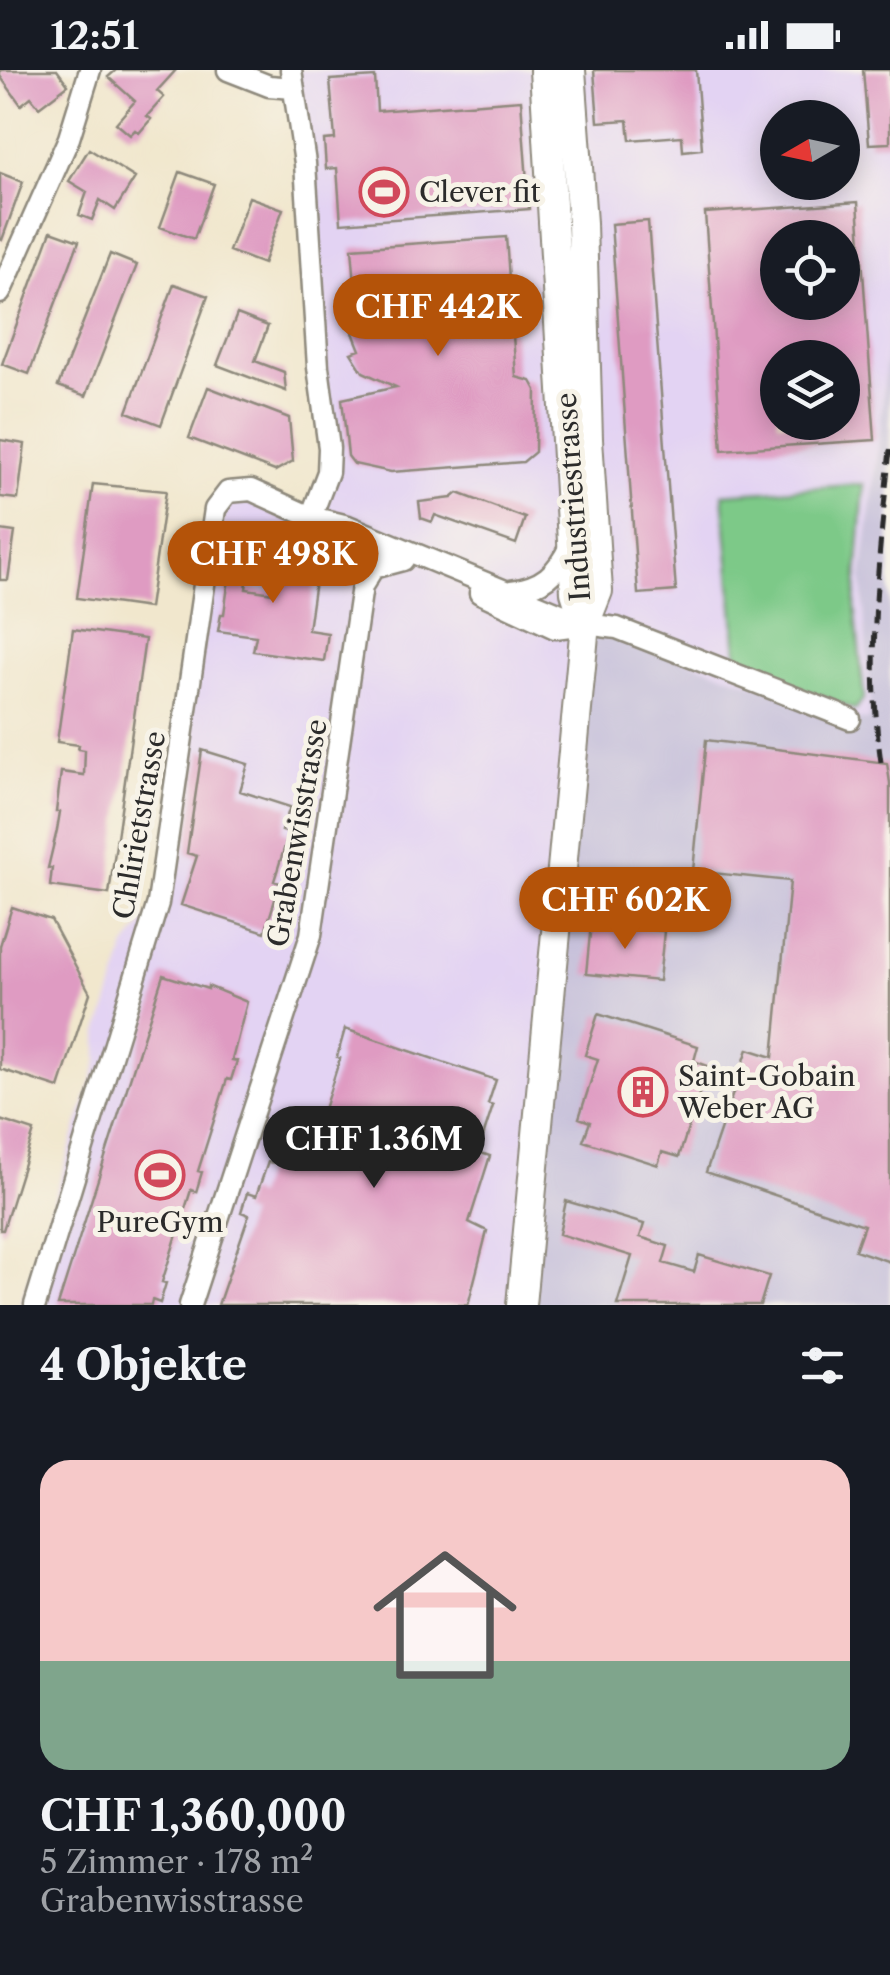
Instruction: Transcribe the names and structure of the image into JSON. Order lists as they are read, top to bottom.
{
  "streets": {
    "main road": ["Industriestrasse"],
    "street": ["Chlirietstrasse", "Grabenwisstrasse"]
  },
  "crossings": [
    ["Industriestrasse", "Chlirietstrasse"],
    ["Chlirietstrasse", "Grabenwisstrasse"]
  ],
  "places": {
    "sports": ["Clever fit", "PureGym"],
    "building": ["Saint-Gobain Weber AG"]
  },
  "north": "left",
  "page": {
    "status": "12:51",
    "price": [
      "CHF 442K",
      "CHF 498K",
      "CHF 602K",
      "CHF 1.36M"
    ],
    "heading": "4 Objekte",
    "list": [
      {
        "name": "CHF 1,360,000",
        "note": "5 Zimmer · 178 m² · Grabenwisstrasse"
      }
    ]
  }
}
